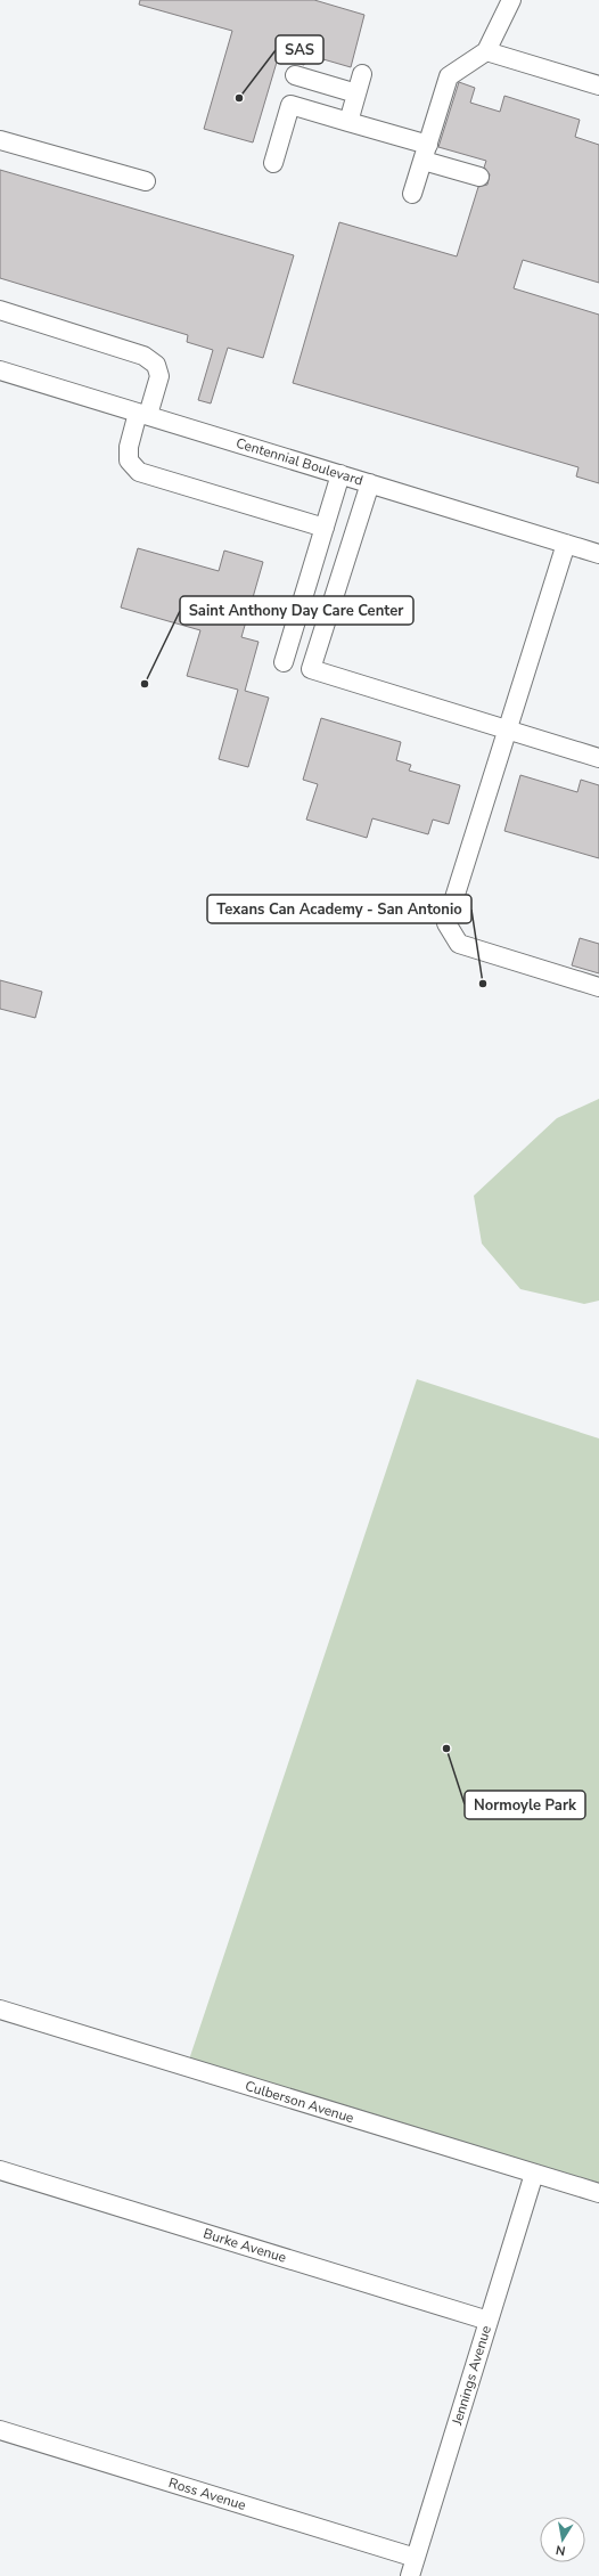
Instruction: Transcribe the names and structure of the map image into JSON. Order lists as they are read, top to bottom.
{
  "streets": {
    "street": [
      "Centennial Boulevard",
      "Culberson Avenue",
      "Burke Avenue",
      "Jennings Avenue",
      "Ross Avenue"
    ]
  },
  "crossings": [
    ["Culberson Avenue", "Jennings Avenue"],
    ["Burke Avenue", "Jennings Avenue"],
    ["Jennings Avenue", "Ross Avenue"]
  ],
  "places": [
    "SAS",
    "Saint Anthony Day Care Center",
    "Texans Can Academy - San Antonio",
    "Normoyle Park"
  ],
  "north": "bottom"
}
